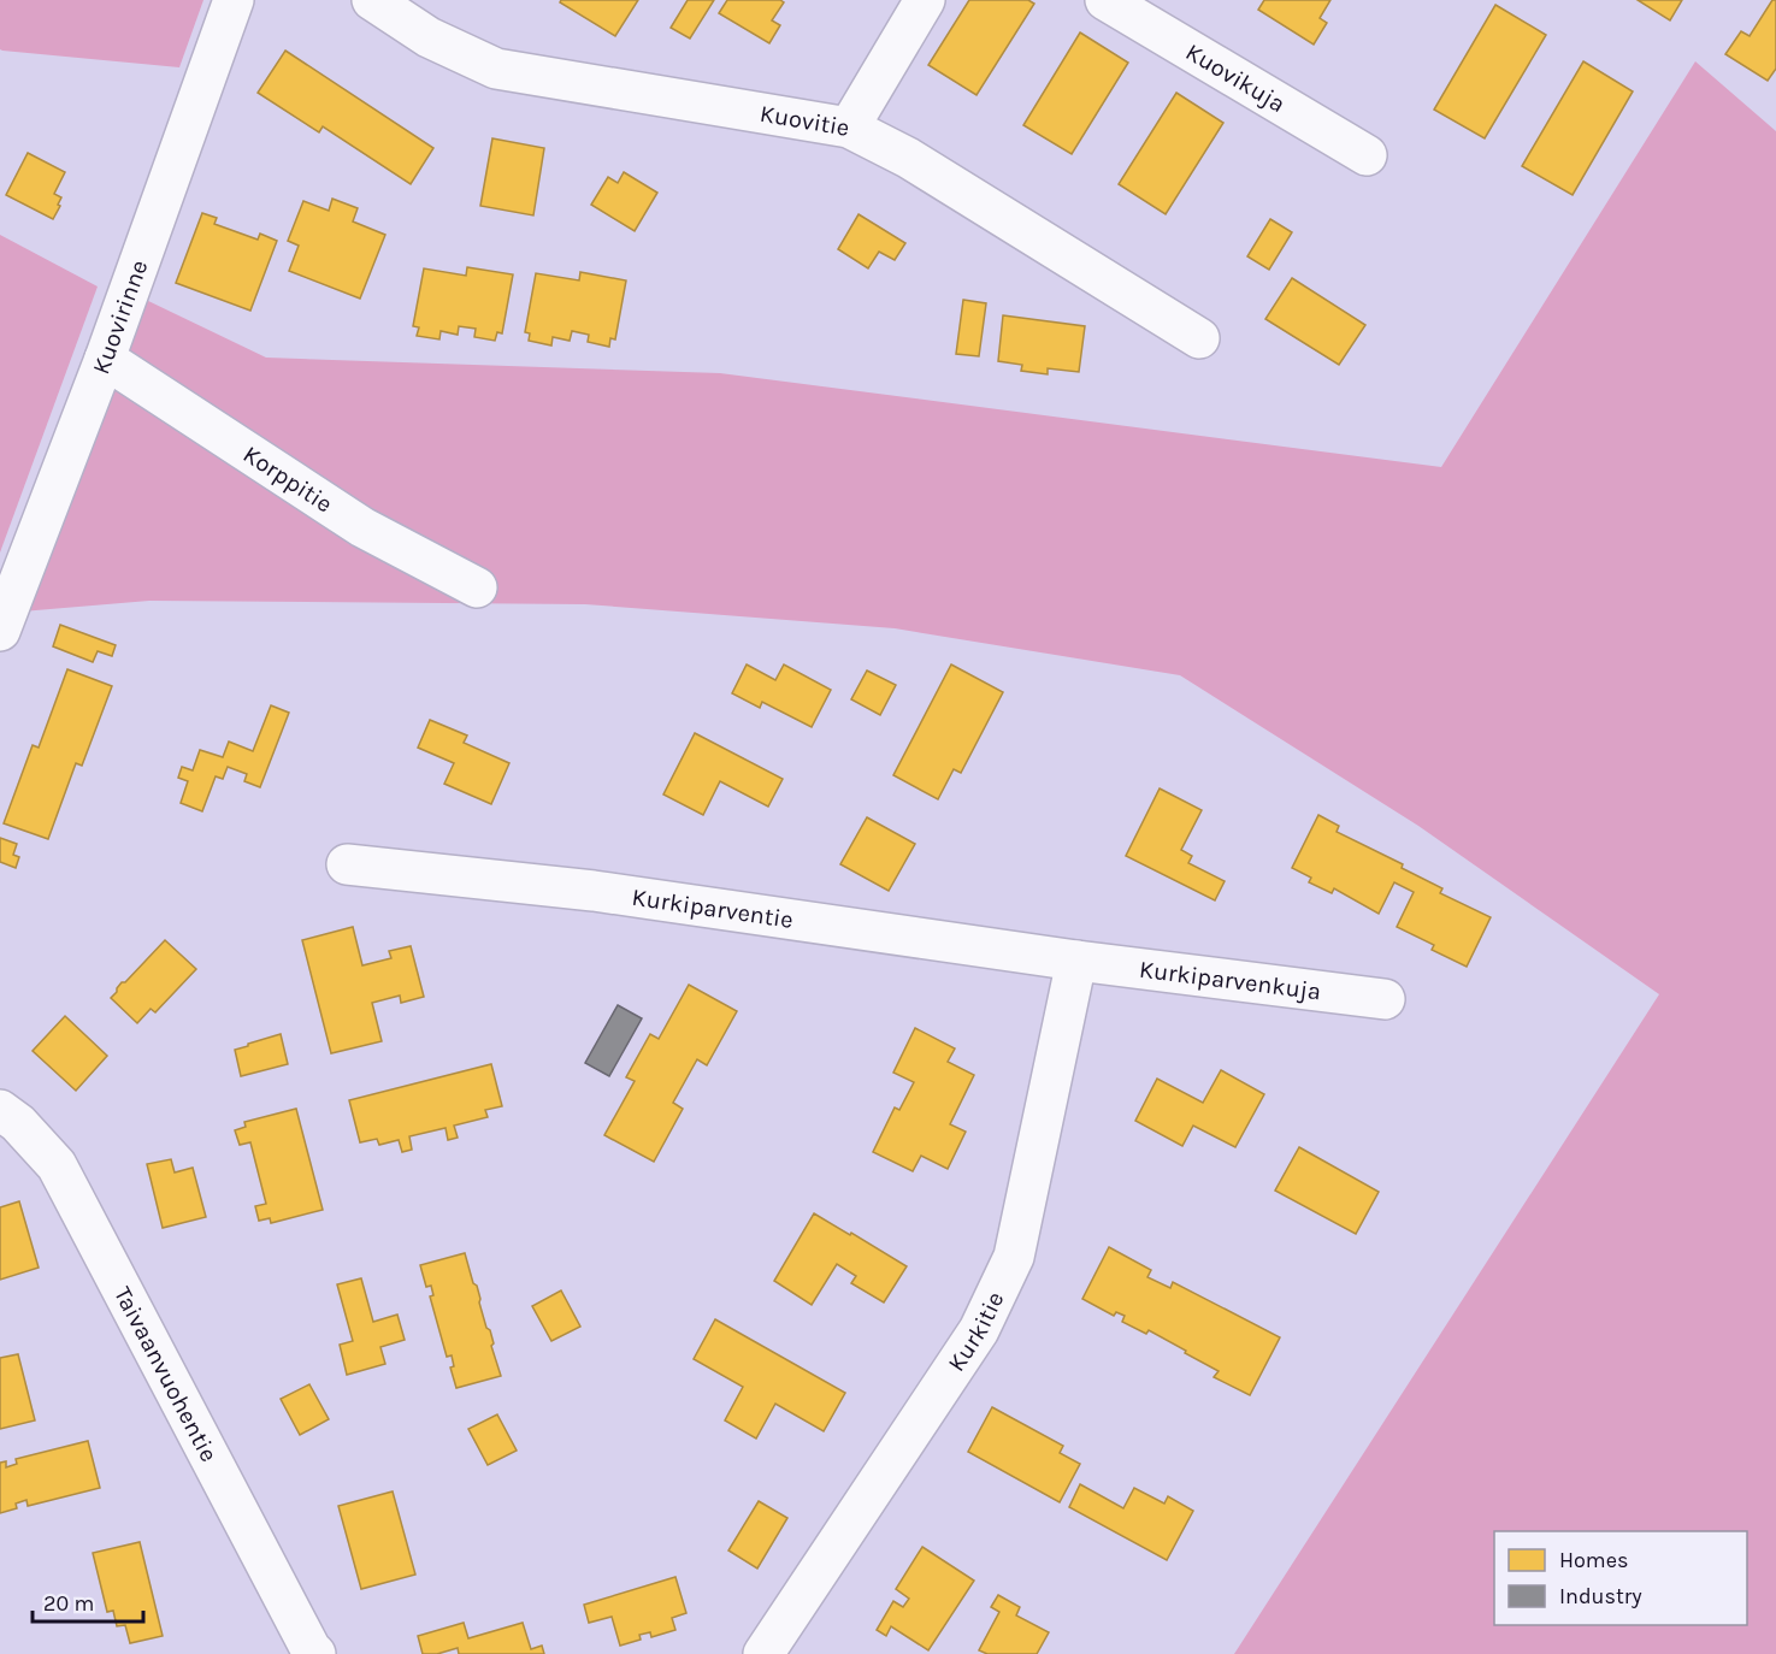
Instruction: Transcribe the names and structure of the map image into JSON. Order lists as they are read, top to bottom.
{
  "streets": {
    "street": [
      "Kuovikuja",
      "Kuovitie",
      "Kuovirinne",
      "Korppitie",
      "Kurkiparventie",
      "Kurkiparvenkuja",
      "Kurkitie",
      "Taivaanvuohentie"
    ]
  },
  "crossings": [
    ["Kuovirinne", "Korppitie"],
    ["Kurkiparventie", "Kurkiparvenkuja"],
    ["Kurkiparventie", "Kurkitie"],
    ["Kurkiparvenkuja", "Kurkitie"]
  ],
  "legend": ["Homes", "Industry"],
  "scale_bar": "20 m"
}
